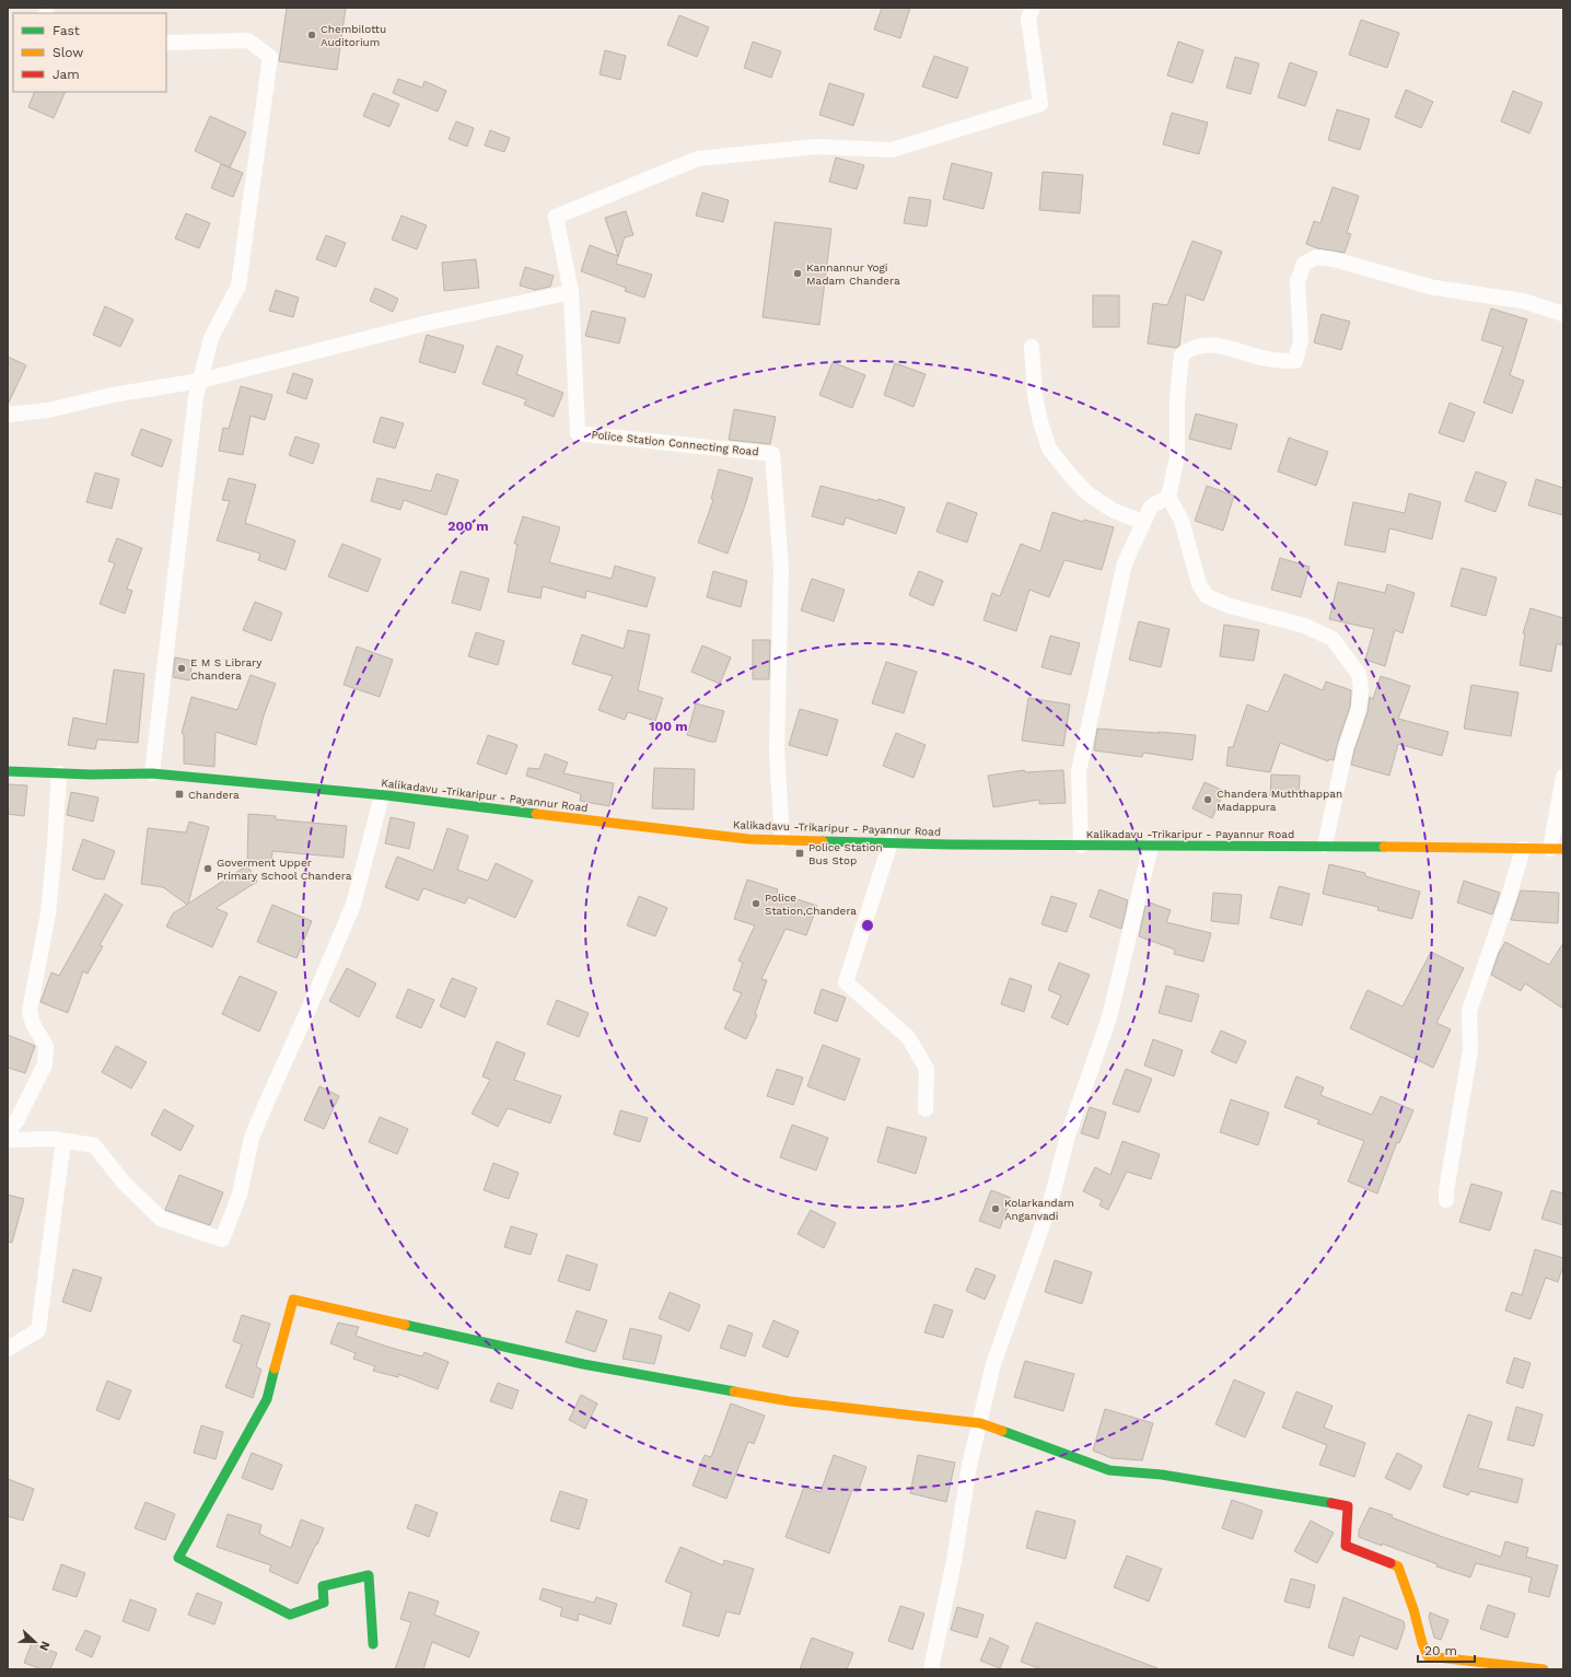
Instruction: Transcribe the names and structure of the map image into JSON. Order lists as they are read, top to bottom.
{
  "streets": {
    "street": ["Police Station Connecting Road", "Kalikadavu -Trikaripur - Payannur Road"]
  },
  "crossings": [
    ["Police Station Connecting Road", "Kalikadavu -Trikaripur - Payannur Road"]
  ],
  "places": {
    "other": [
      "Chembilottu Auditorium",
      "Kannannur Yogi Madam Chandera",
      "E M S Library Chandera",
      "Chandera Muththappan Madappura",
      "Goverment Upper Primary School Chandera",
      "Police Station,Chandera",
      "Kolarkandam Anganvadi"
    ],
    "transit": ["Chandera", "Police Station Bus Stop"]
  },
  "legend": ["Fast", "Slow", "Jam"],
  "scale_bar": "20 m",
  "north": "right",
  "rings": ["200 m", "100 m"]
}
